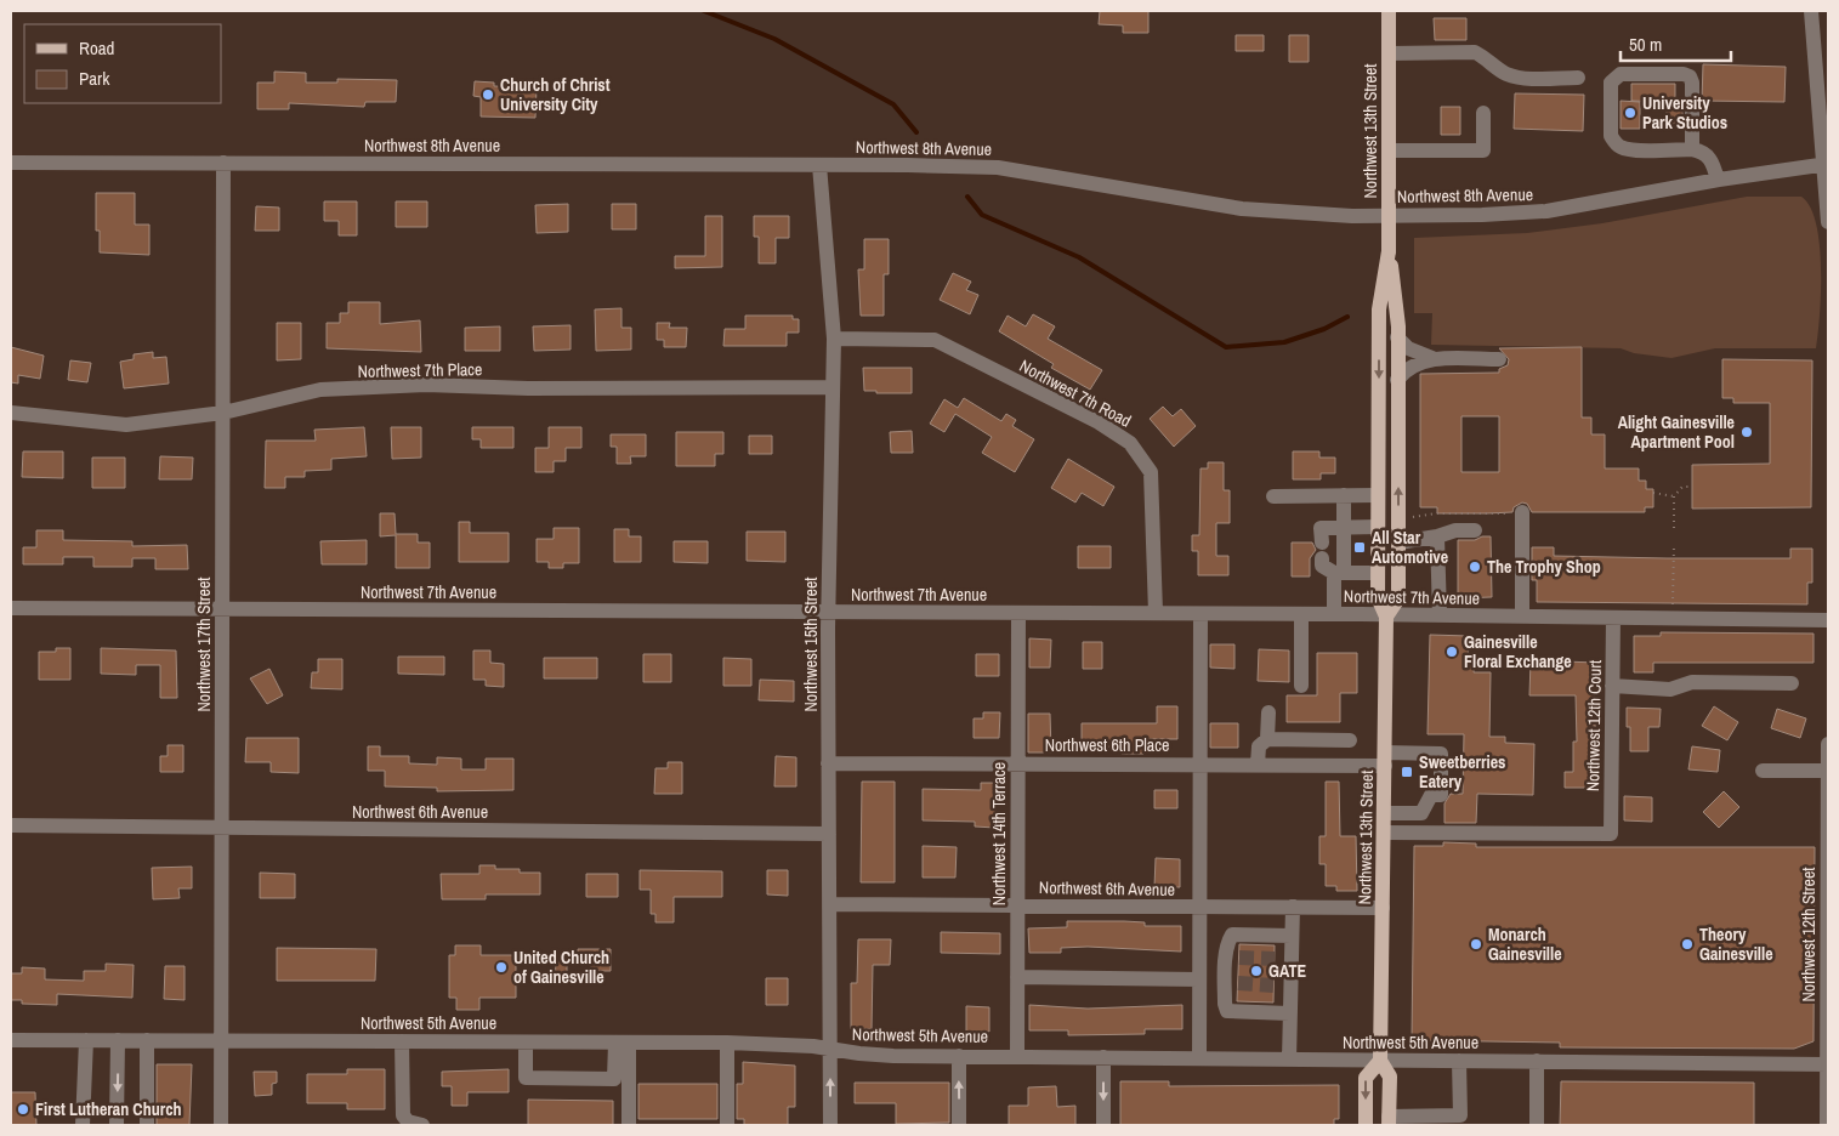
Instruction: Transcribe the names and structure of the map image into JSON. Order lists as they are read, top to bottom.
{
  "streets": {
    "main road": ["Northwest 13th Street"],
    "street": [
      "Northwest 8th Avenue",
      "Northwest 7th Place",
      "Northwest 7th Road",
      "Northwest 7th Avenue",
      "Northwest 17th Street",
      "Northwest 15th Street",
      "Northwest 12th Court",
      "Northwest 6th Place",
      "Northwest 6th Avenue",
      "Northwest 14th Terrace",
      "Northwest 12th Street",
      "Northwest 5th Avenue"
    ]
  },
  "crossings": [
    ["Northwest 13th Street", "Northwest 7th Avenue"],
    ["Northwest 13th Street", "Northwest 12th Court"],
    ["Northwest 13th Street", "Northwest 6th Place"],
    ["Northwest 13th Street", "Northwest 6th Avenue"],
    ["Northwest 13th Street", "Northwest 5th Avenue"],
    ["Northwest 8th Avenue", "Northwest 17th Street"],
    ["Northwest 8th Avenue", "Northwest 15th Street"],
    ["Northwest 7th Place", "Northwest 17th Street"],
    ["Northwest 7th Place", "Northwest 15th Street"],
    ["Northwest 7th Road", "Northwest 7th Avenue"],
    ["Northwest 7th Road", "Northwest 15th Street"],
    ["Northwest 7th Avenue", "Northwest 17th Street"],
    ["Northwest 7th Avenue", "Northwest 15th Street"],
    ["Northwest 7th Avenue", "Northwest 12th Court"],
    ["Northwest 7th Avenue", "Northwest 14th Terrace"],
    ["Northwest 17th Street", "Northwest 6th Avenue"],
    ["Northwest 17th Street", "Northwest 5th Avenue"],
    ["Northwest 15th Street", "Northwest 6th Place"],
    ["Northwest 15th Street", "Northwest 6th Avenue"],
    ["Northwest 15th Street", "Northwest 5th Avenue"],
    ["Northwest 6th Place", "Northwest 14th Terrace"],
    ["Northwest 6th Avenue", "Northwest 14th Terrace"],
    ["Northwest 14th Terrace", "Northwest 5th Avenue"],
    ["Northwest 12th Street", "Northwest 5th Avenue"]
  ],
  "places": {
    "other": [
      "Church of Christ University City",
      "University Park Studios",
      "Alight Gainesville Apartment Pool",
      "The Trophy Shop",
      "Gainesville Floral Exchange",
      "Monarch Gainesville",
      "Theory Gainesville",
      "United Church of Gainesville",
      "GATE",
      "First Lutheran Church"
    ],
    "transit": ["All Star Automotive", "Sweetberries Eatery"]
  },
  "legend": ["Road", "Park"],
  "scale_bar": "50 m"
}
